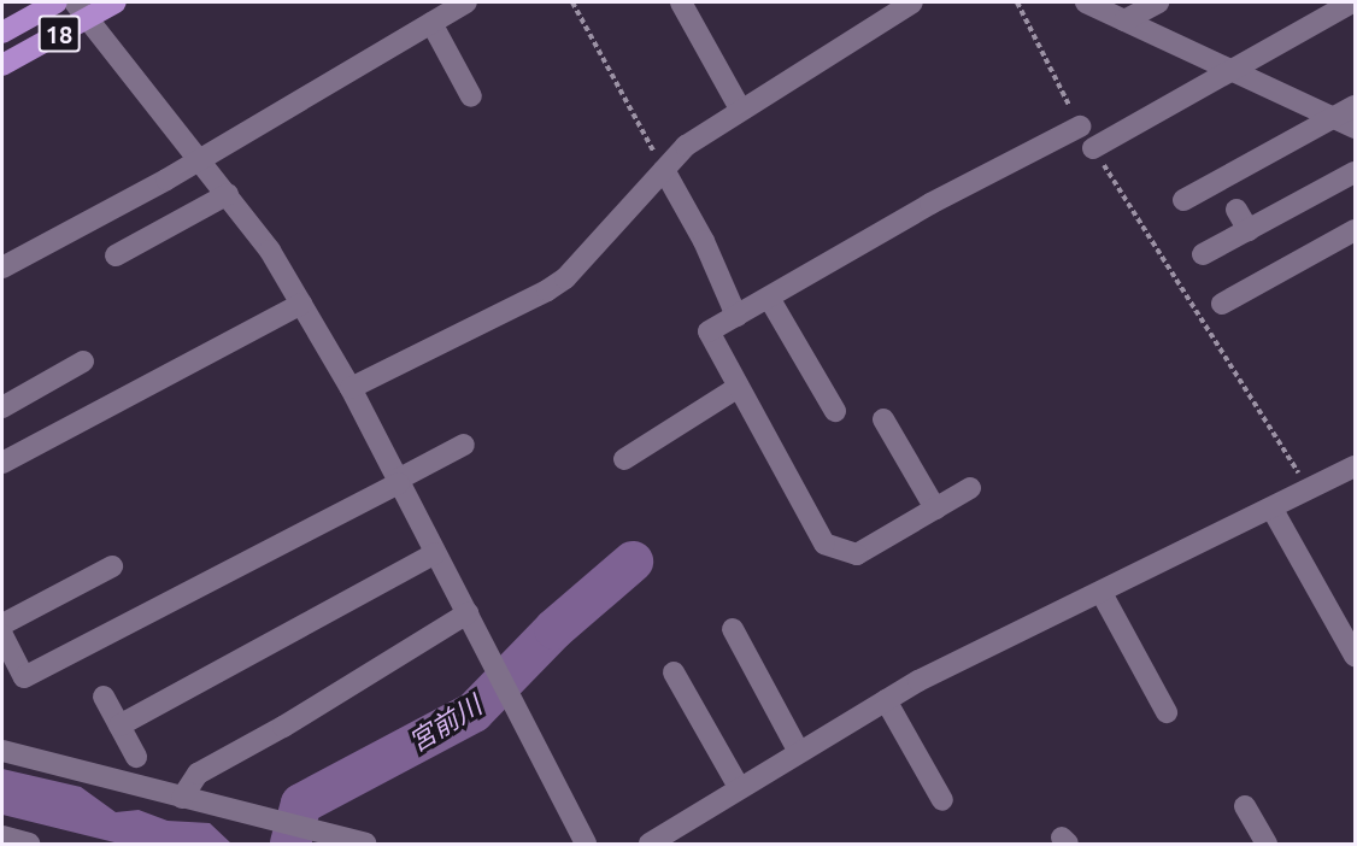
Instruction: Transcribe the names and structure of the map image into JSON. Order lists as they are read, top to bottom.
{
  "streets": {
    "main road": ["18"]
  },
  "water": ["宮前川"]
}
